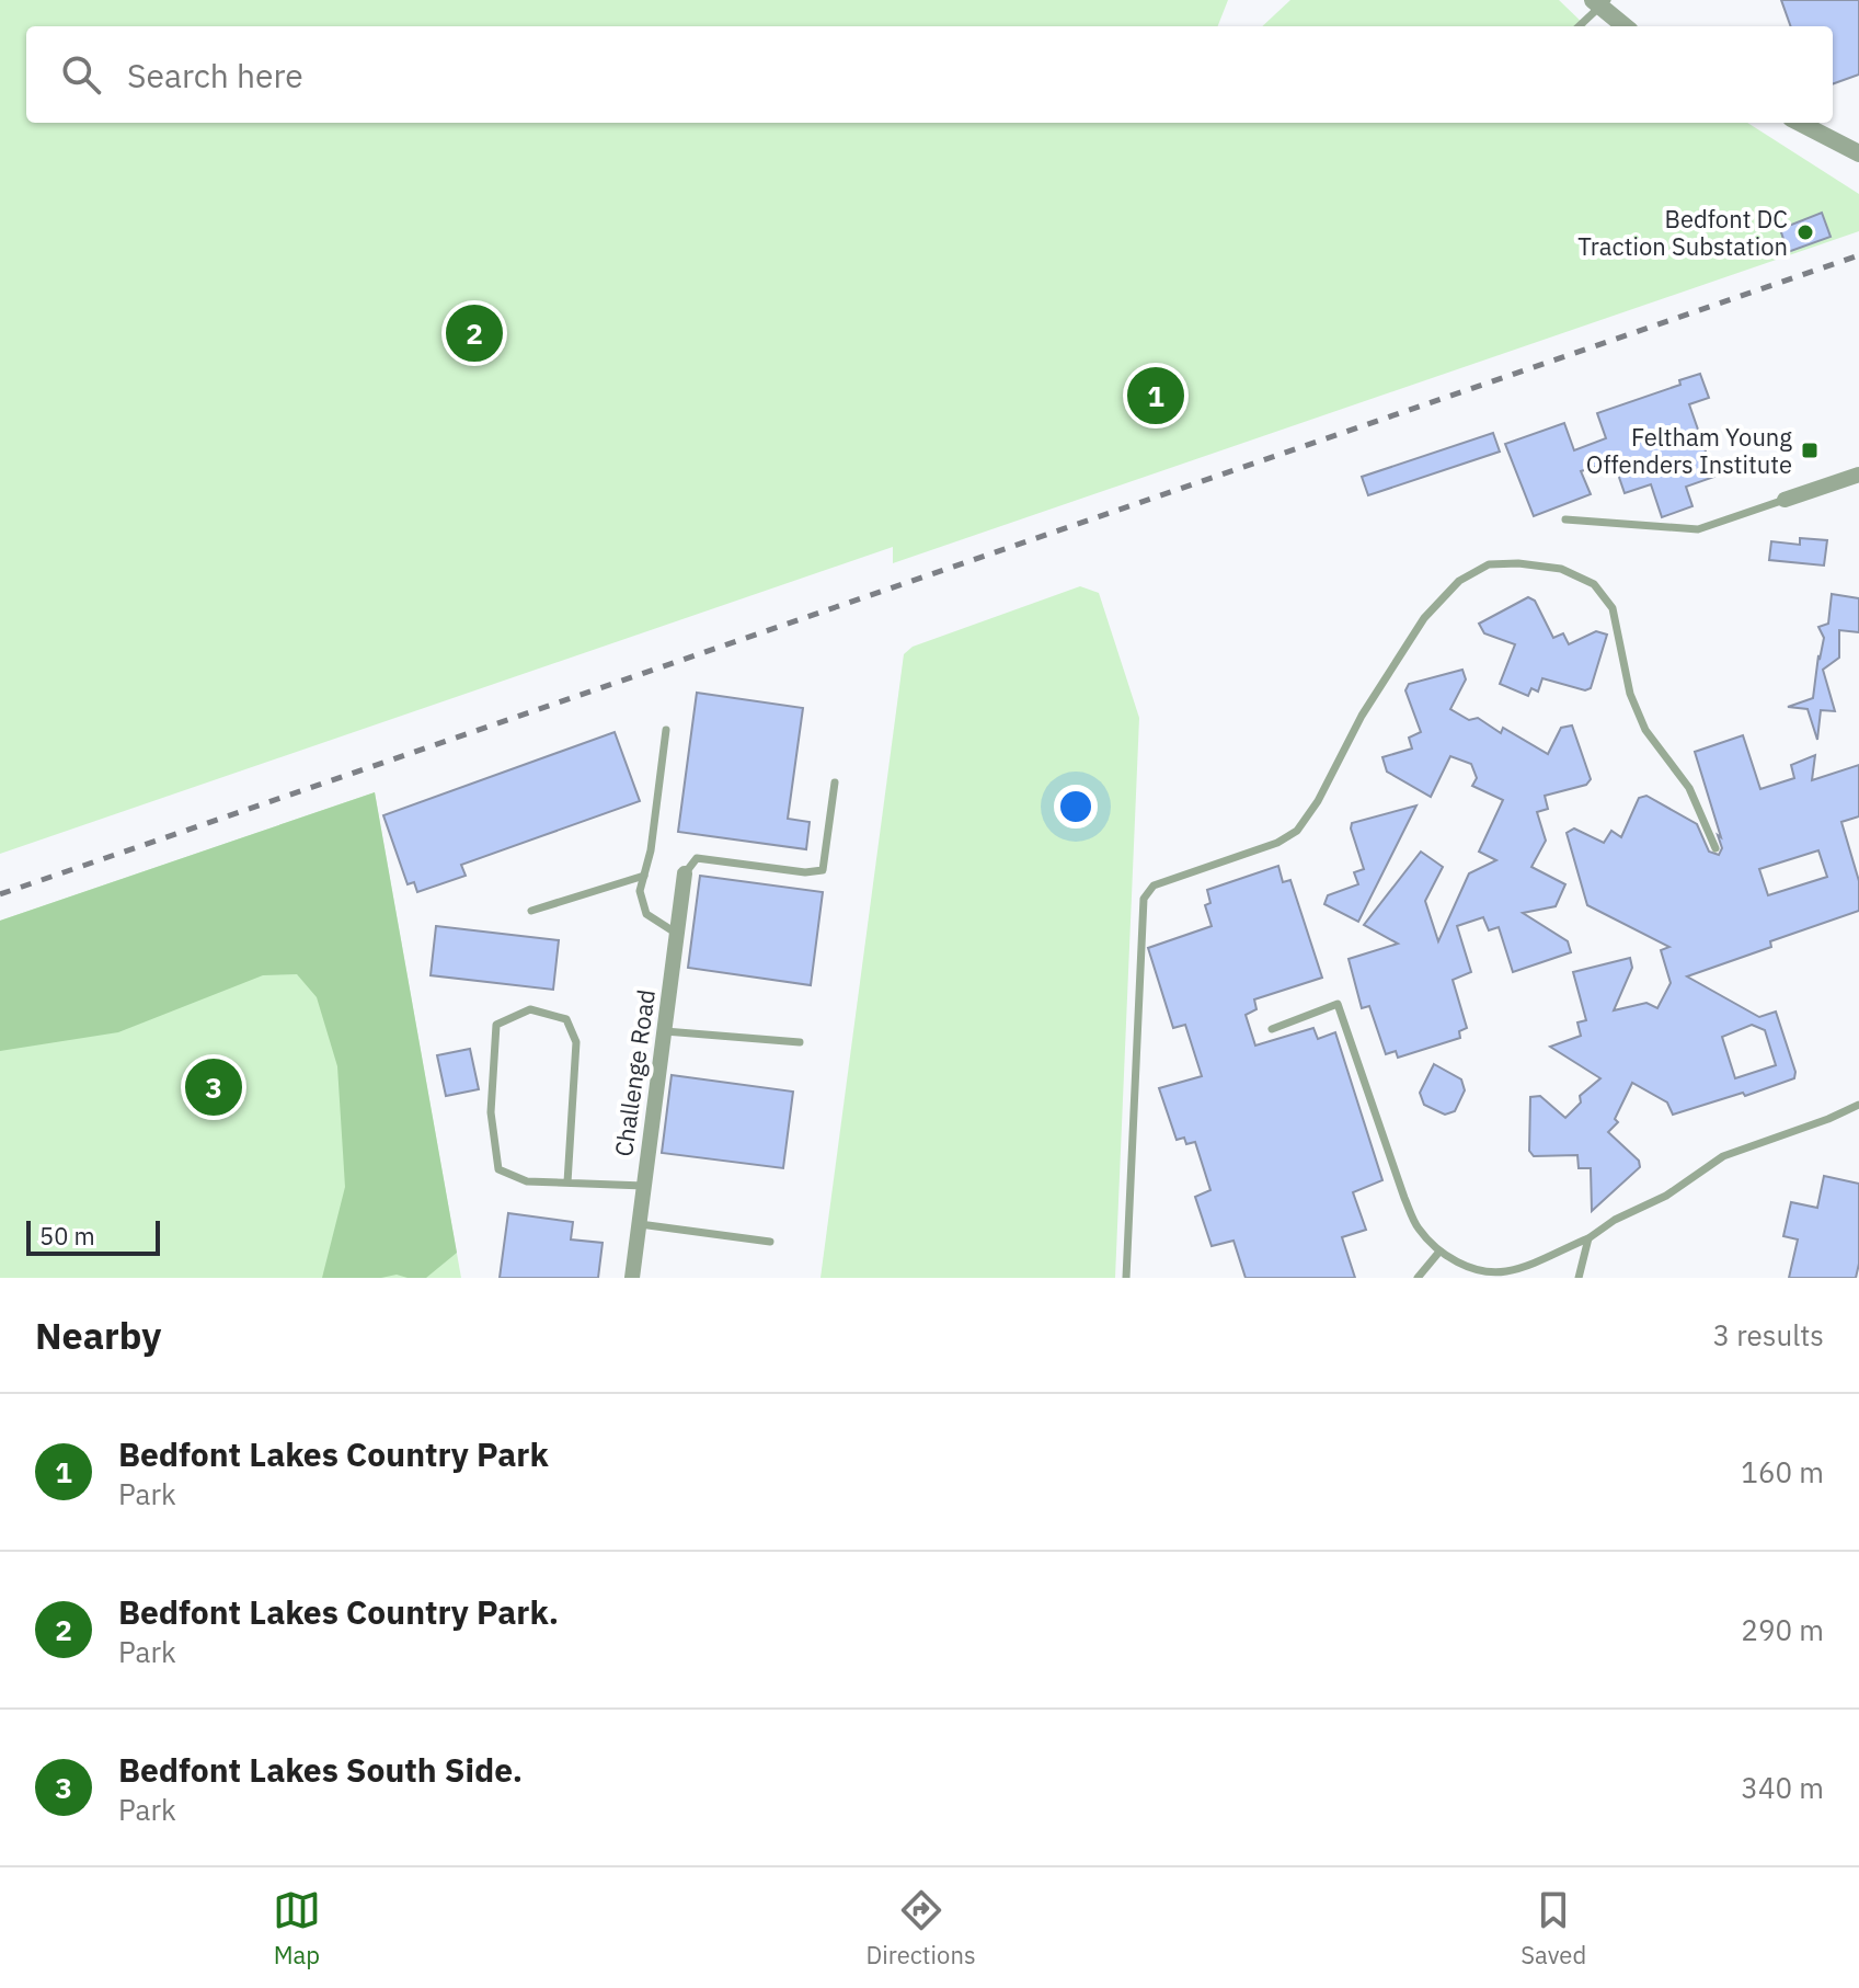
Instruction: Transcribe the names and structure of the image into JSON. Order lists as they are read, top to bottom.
{
  "streets": {
    "street": ["Challenge Road"]
  },
  "places": {
    "other": ["Bedfont DC Traction Substation"],
    "transit": ["Feltham Young Offenders Institute"]
  },
  "scale_bar": "50 m",
  "page": {
    "search": "Search here",
    "pins": ["2", "1", "3"],
    "scale": "50 m",
    "heading": ["Nearby", "3 results"],
    "list": [
      {
        "mark": "1",
        "name": "Bedfont Lakes Country Park",
        "note": "Park",
        "value": "160 m"
      },
      {
        "mark": "2",
        "name": "Bedfont Lakes Country Park.",
        "note": "Park",
        "value": "290 m"
      },
      {
        "mark": "3",
        "name": "Bedfont Lakes South Side.",
        "note": "Park",
        "value": "340 m"
      }
    ],
    "nav": ["Map", "Directions", "Saved"]
  }
}
